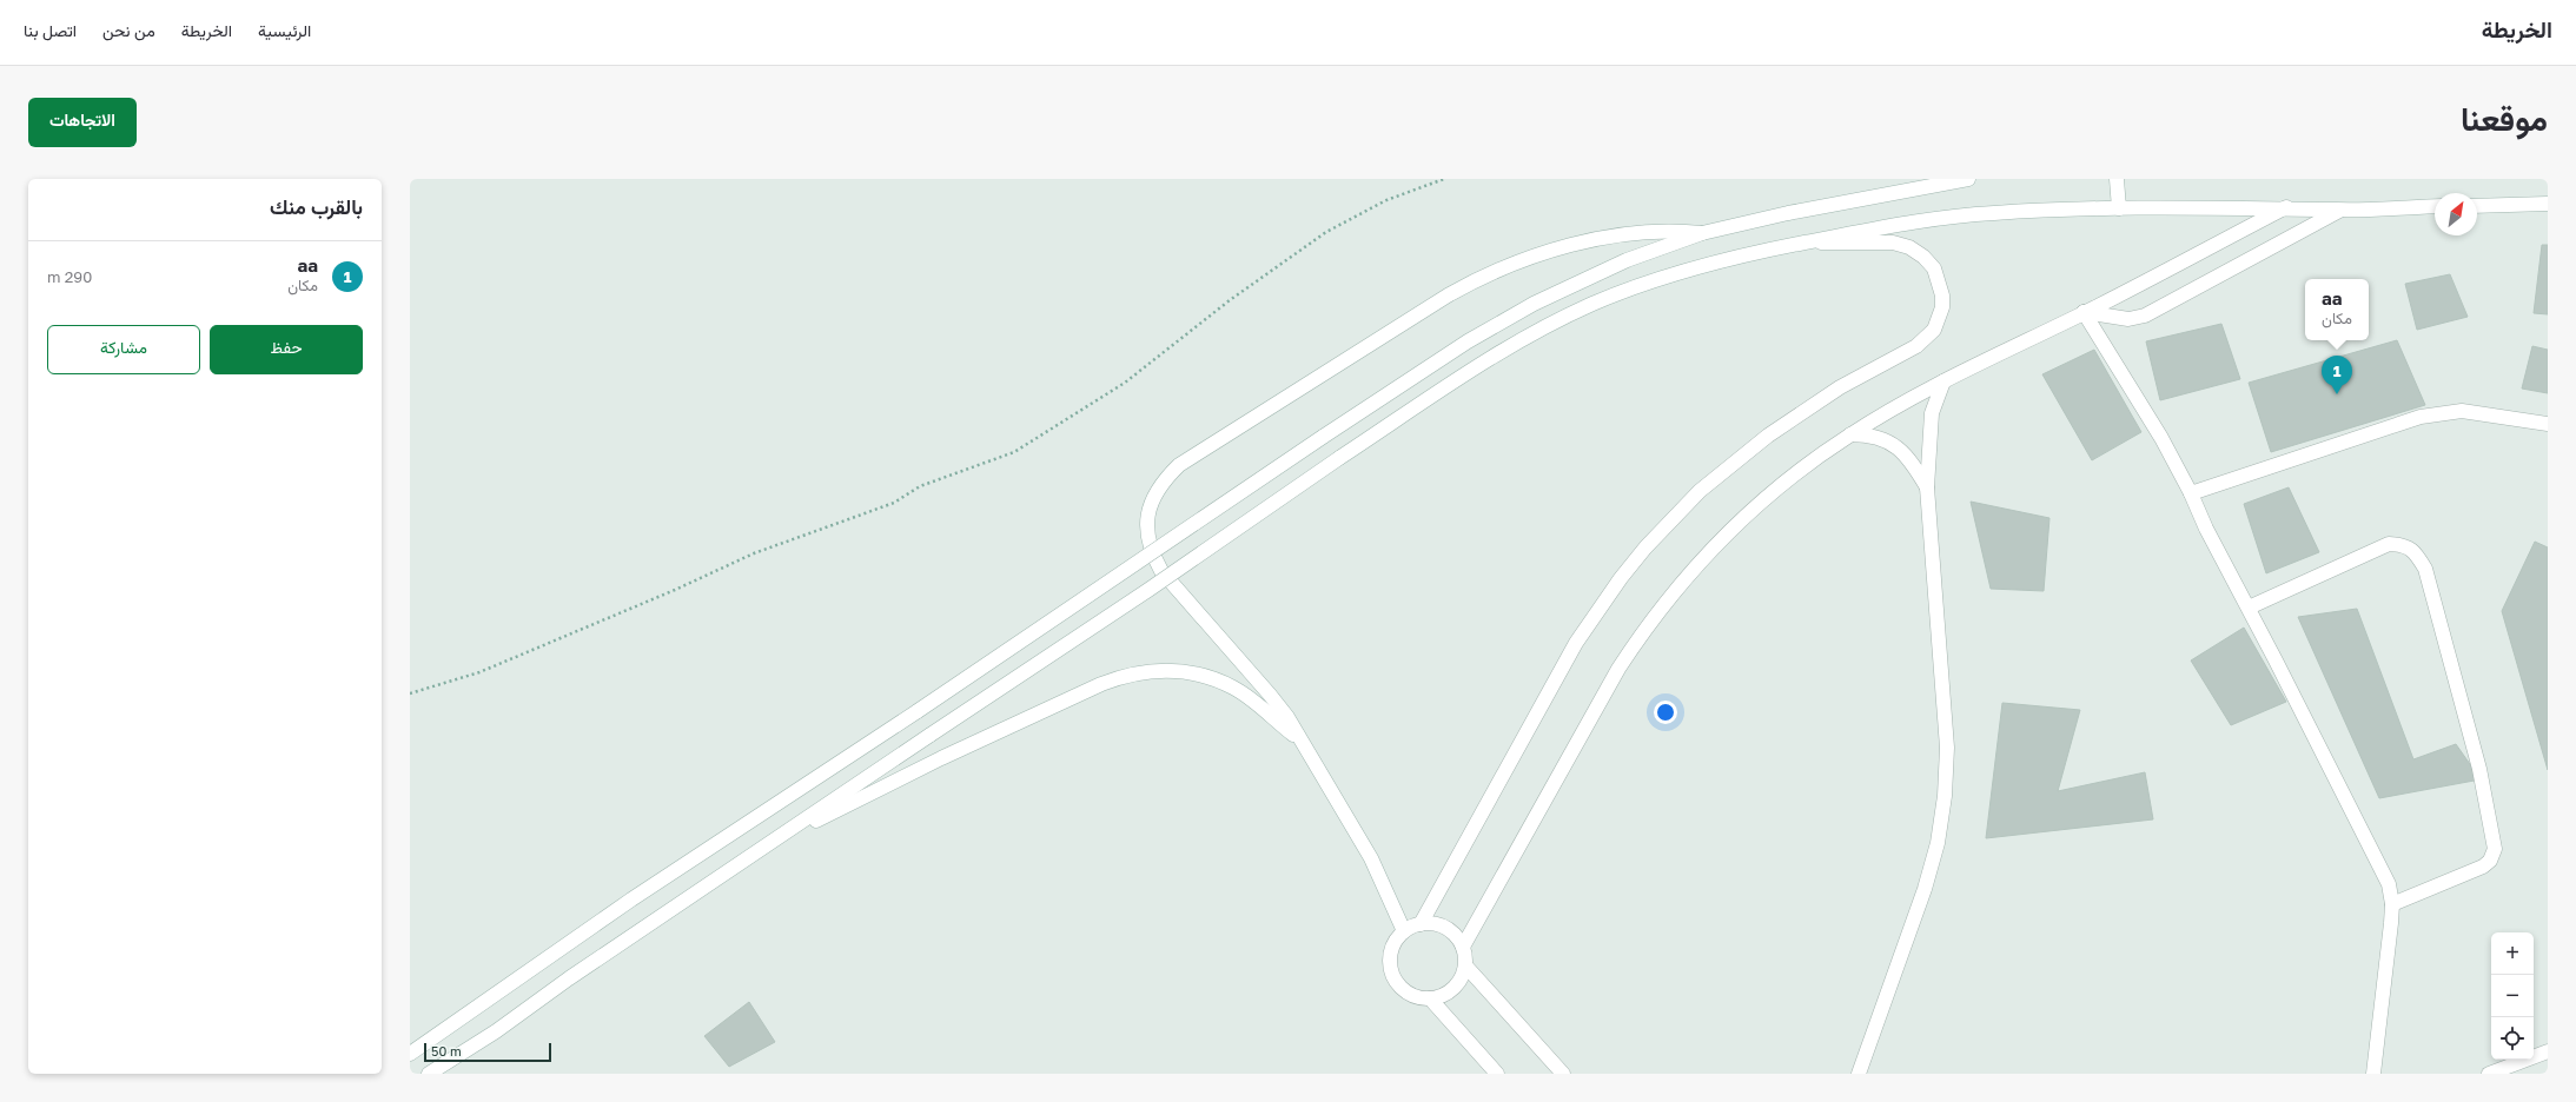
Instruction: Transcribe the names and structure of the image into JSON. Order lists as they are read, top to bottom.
{
  "scale_bar": "50 m",
  "north": "top right",
  "page": {
    "header": "الخريطة",
    "nav": [
      "الرئيسية",
      "الخريطة",
      "من نحن",
      "اتصل بنا"
    ],
    "title": "موقعنا",
    "buttons": [
      "الاتجاهات",
      ["حفظ", "مشاركة"]
    ],
    "heading": "بالقرب منك",
    "list": [
      {
        "mark": "1",
        "name": "aa",
        "note": "مكان",
        "value": "290 m"
      }
    ],
    "popup": ["aa", "مكان"],
    "pins": "1",
    "map_buttons": ["+", "−"],
    "scale": "50 m"
  }
}
